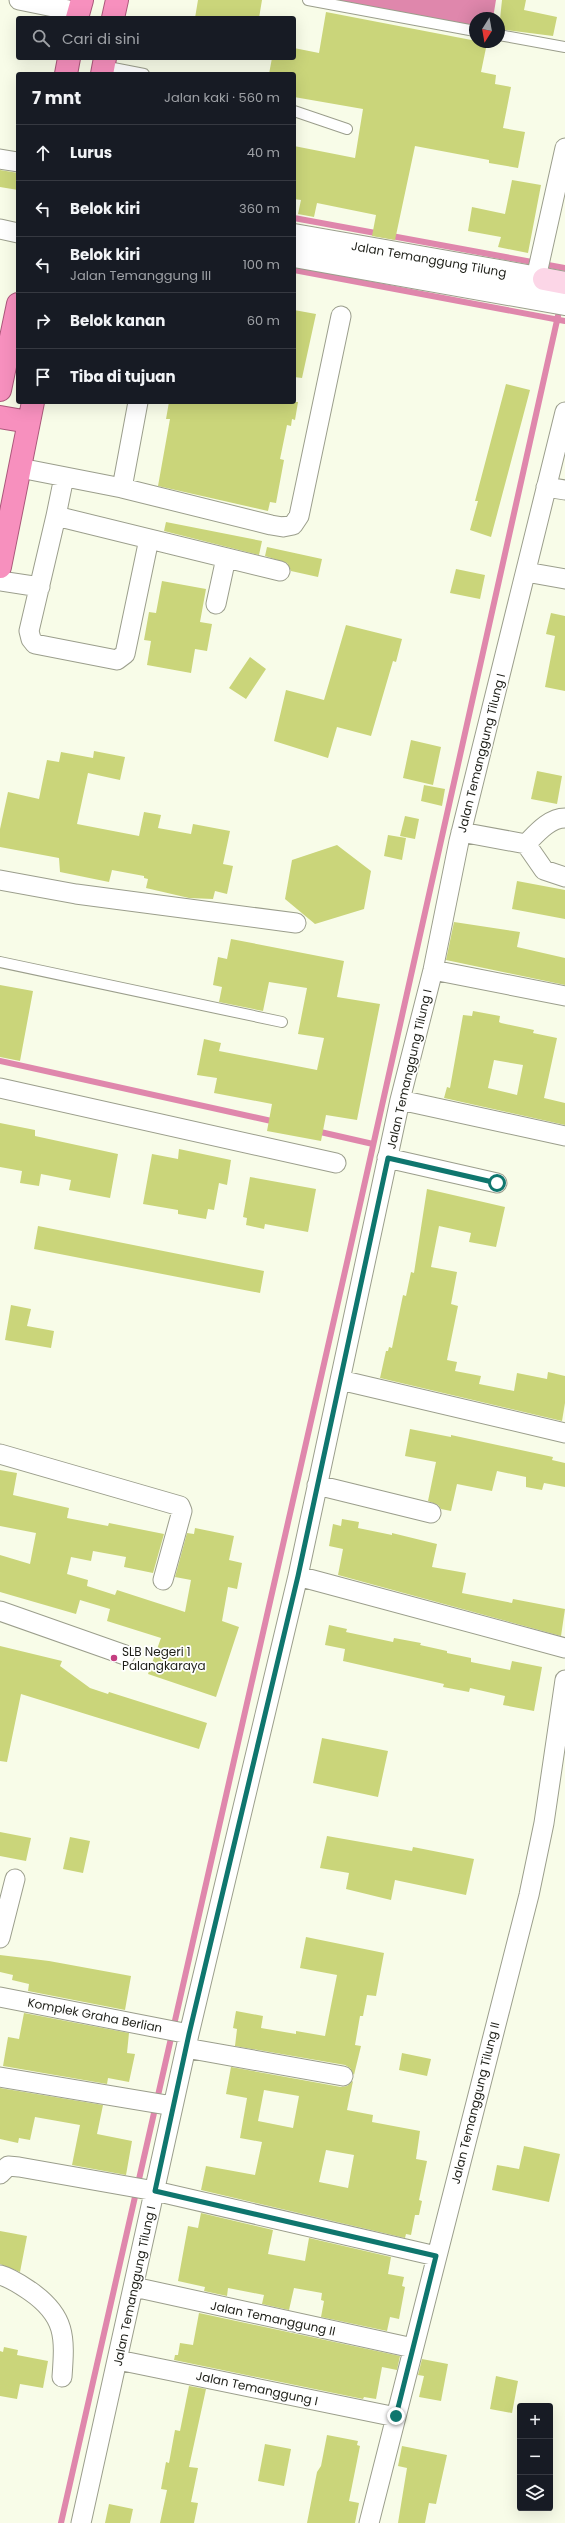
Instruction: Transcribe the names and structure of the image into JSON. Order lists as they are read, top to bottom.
{
  "streets": {
    "main road": ["Jalan Temanggung Tilung"],
    "street": [
      "Jalan Temanggung Tilung I",
      "Komplek Graha Berlian",
      "Jalan Temanggung Tilung II",
      "Jalan Temanggung II",
      "Jalan Temanggung I"
    ]
  },
  "crossings": [
    ["Jalan Temanggung Tilung I", "Komplek Graha Berlian"],
    ["Jalan Temanggung Tilung I", "Jalan Temanggung II"],
    ["Jalan Temanggung Tilung I", "Jalan Temanggung I"],
    ["Jalan Temanggung Tilung II", "Jalan Temanggung II"],
    ["Jalan Temanggung Tilung II", "Jalan Temanggung I"]
  ],
  "places": ["SLB Negeri 1 Palangkaraya"],
  "north": "bottom",
  "page": {
    "search": "Cari di sini",
    "heading": ["7 mnt", "Jalan kaki · 560 m"],
    "list": [
      ["Lurus", "40 m"],
      ["Belok kiri", "360 m"],
      ["Belok kiri", "Jalan Temanggung III", "100 m"],
      ["Belok kanan", "60 m"],
      "Tiba di tujuan"
    ],
    "map_buttons": ["+", "−"]
  }
}
